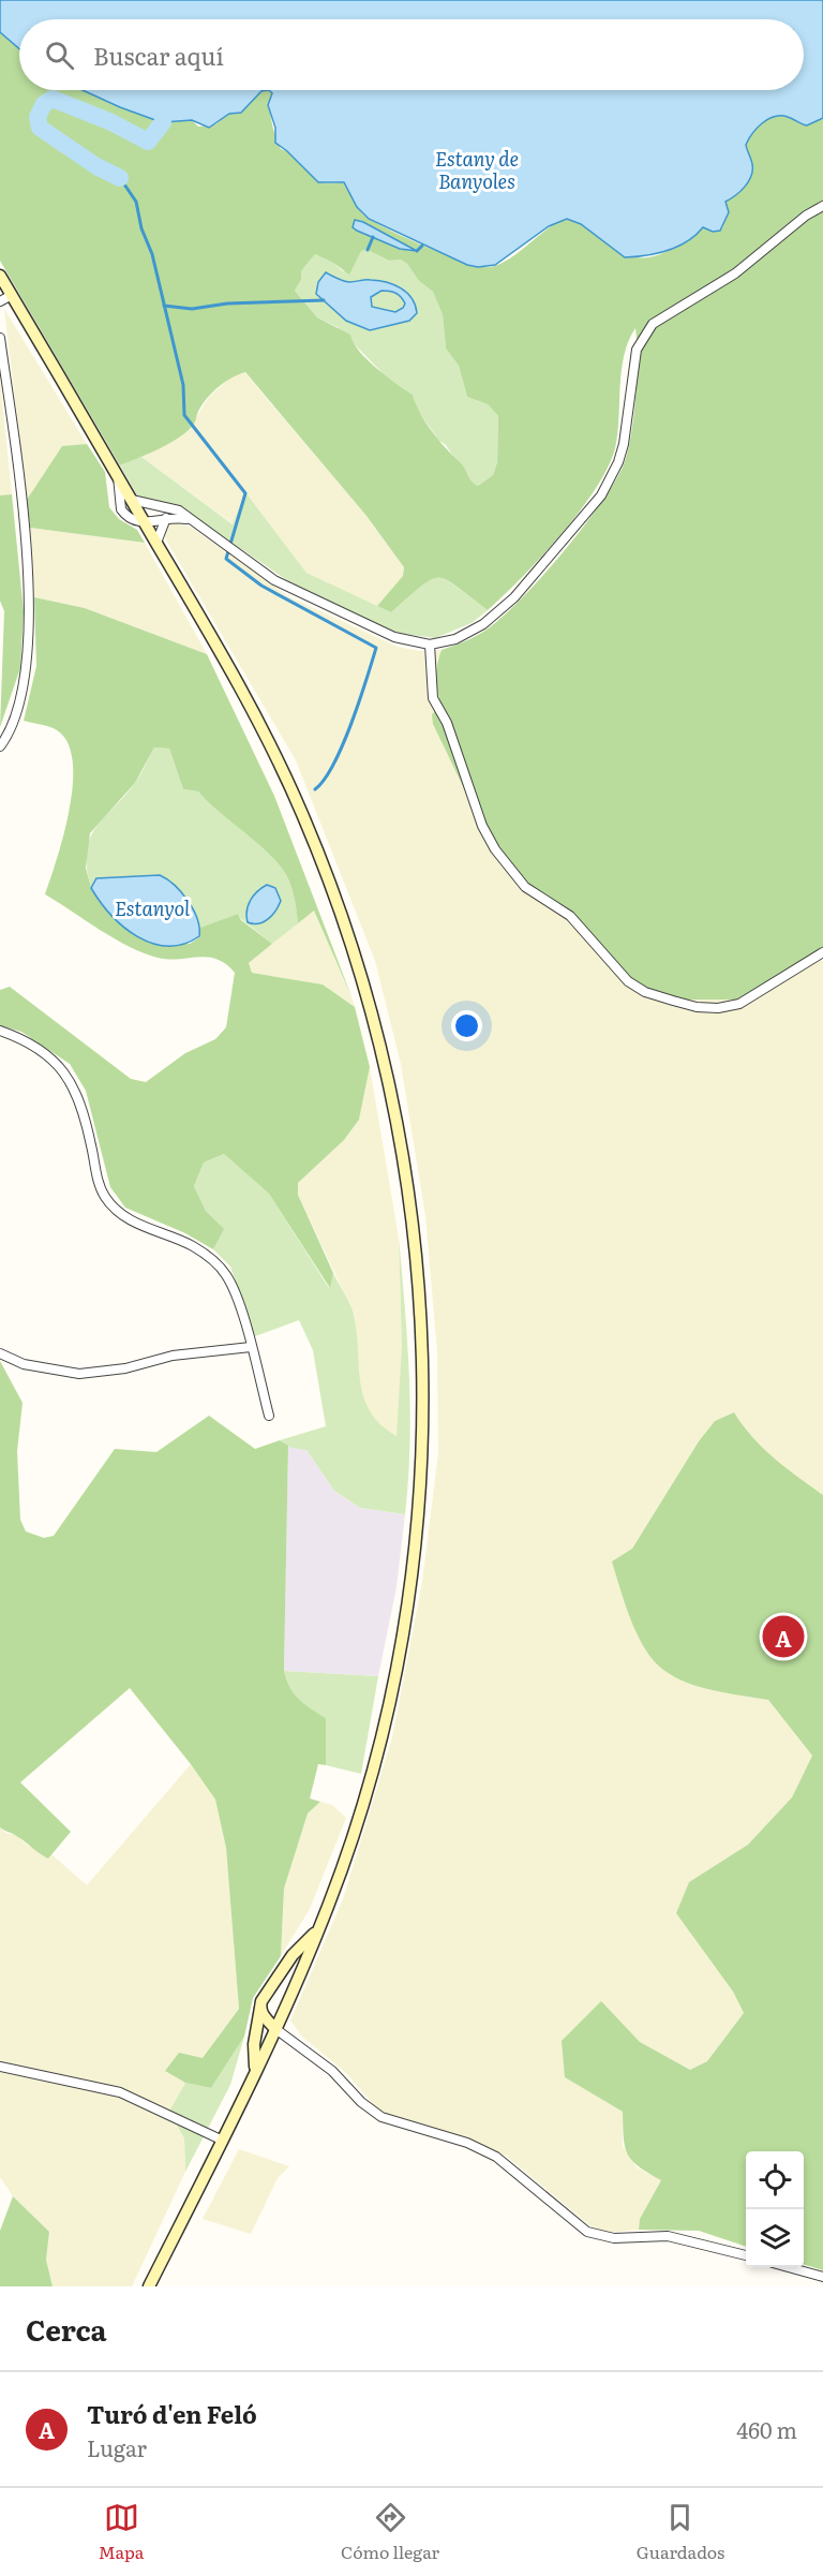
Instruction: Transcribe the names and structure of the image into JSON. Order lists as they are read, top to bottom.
{
  "water": ["Estany de Banyoles", "Estanyol"],
  "page": {
    "search": "Buscar aquí",
    "pins": "A",
    "heading": "Cerca",
    "list": [
      {
        "mark": "A",
        "name": "Turó d'en Feló",
        "note": "Lugar",
        "value": "460 m"
      }
    ],
    "nav": ["Mapa", "Cómo llegar", "Guardados"]
  }
}
